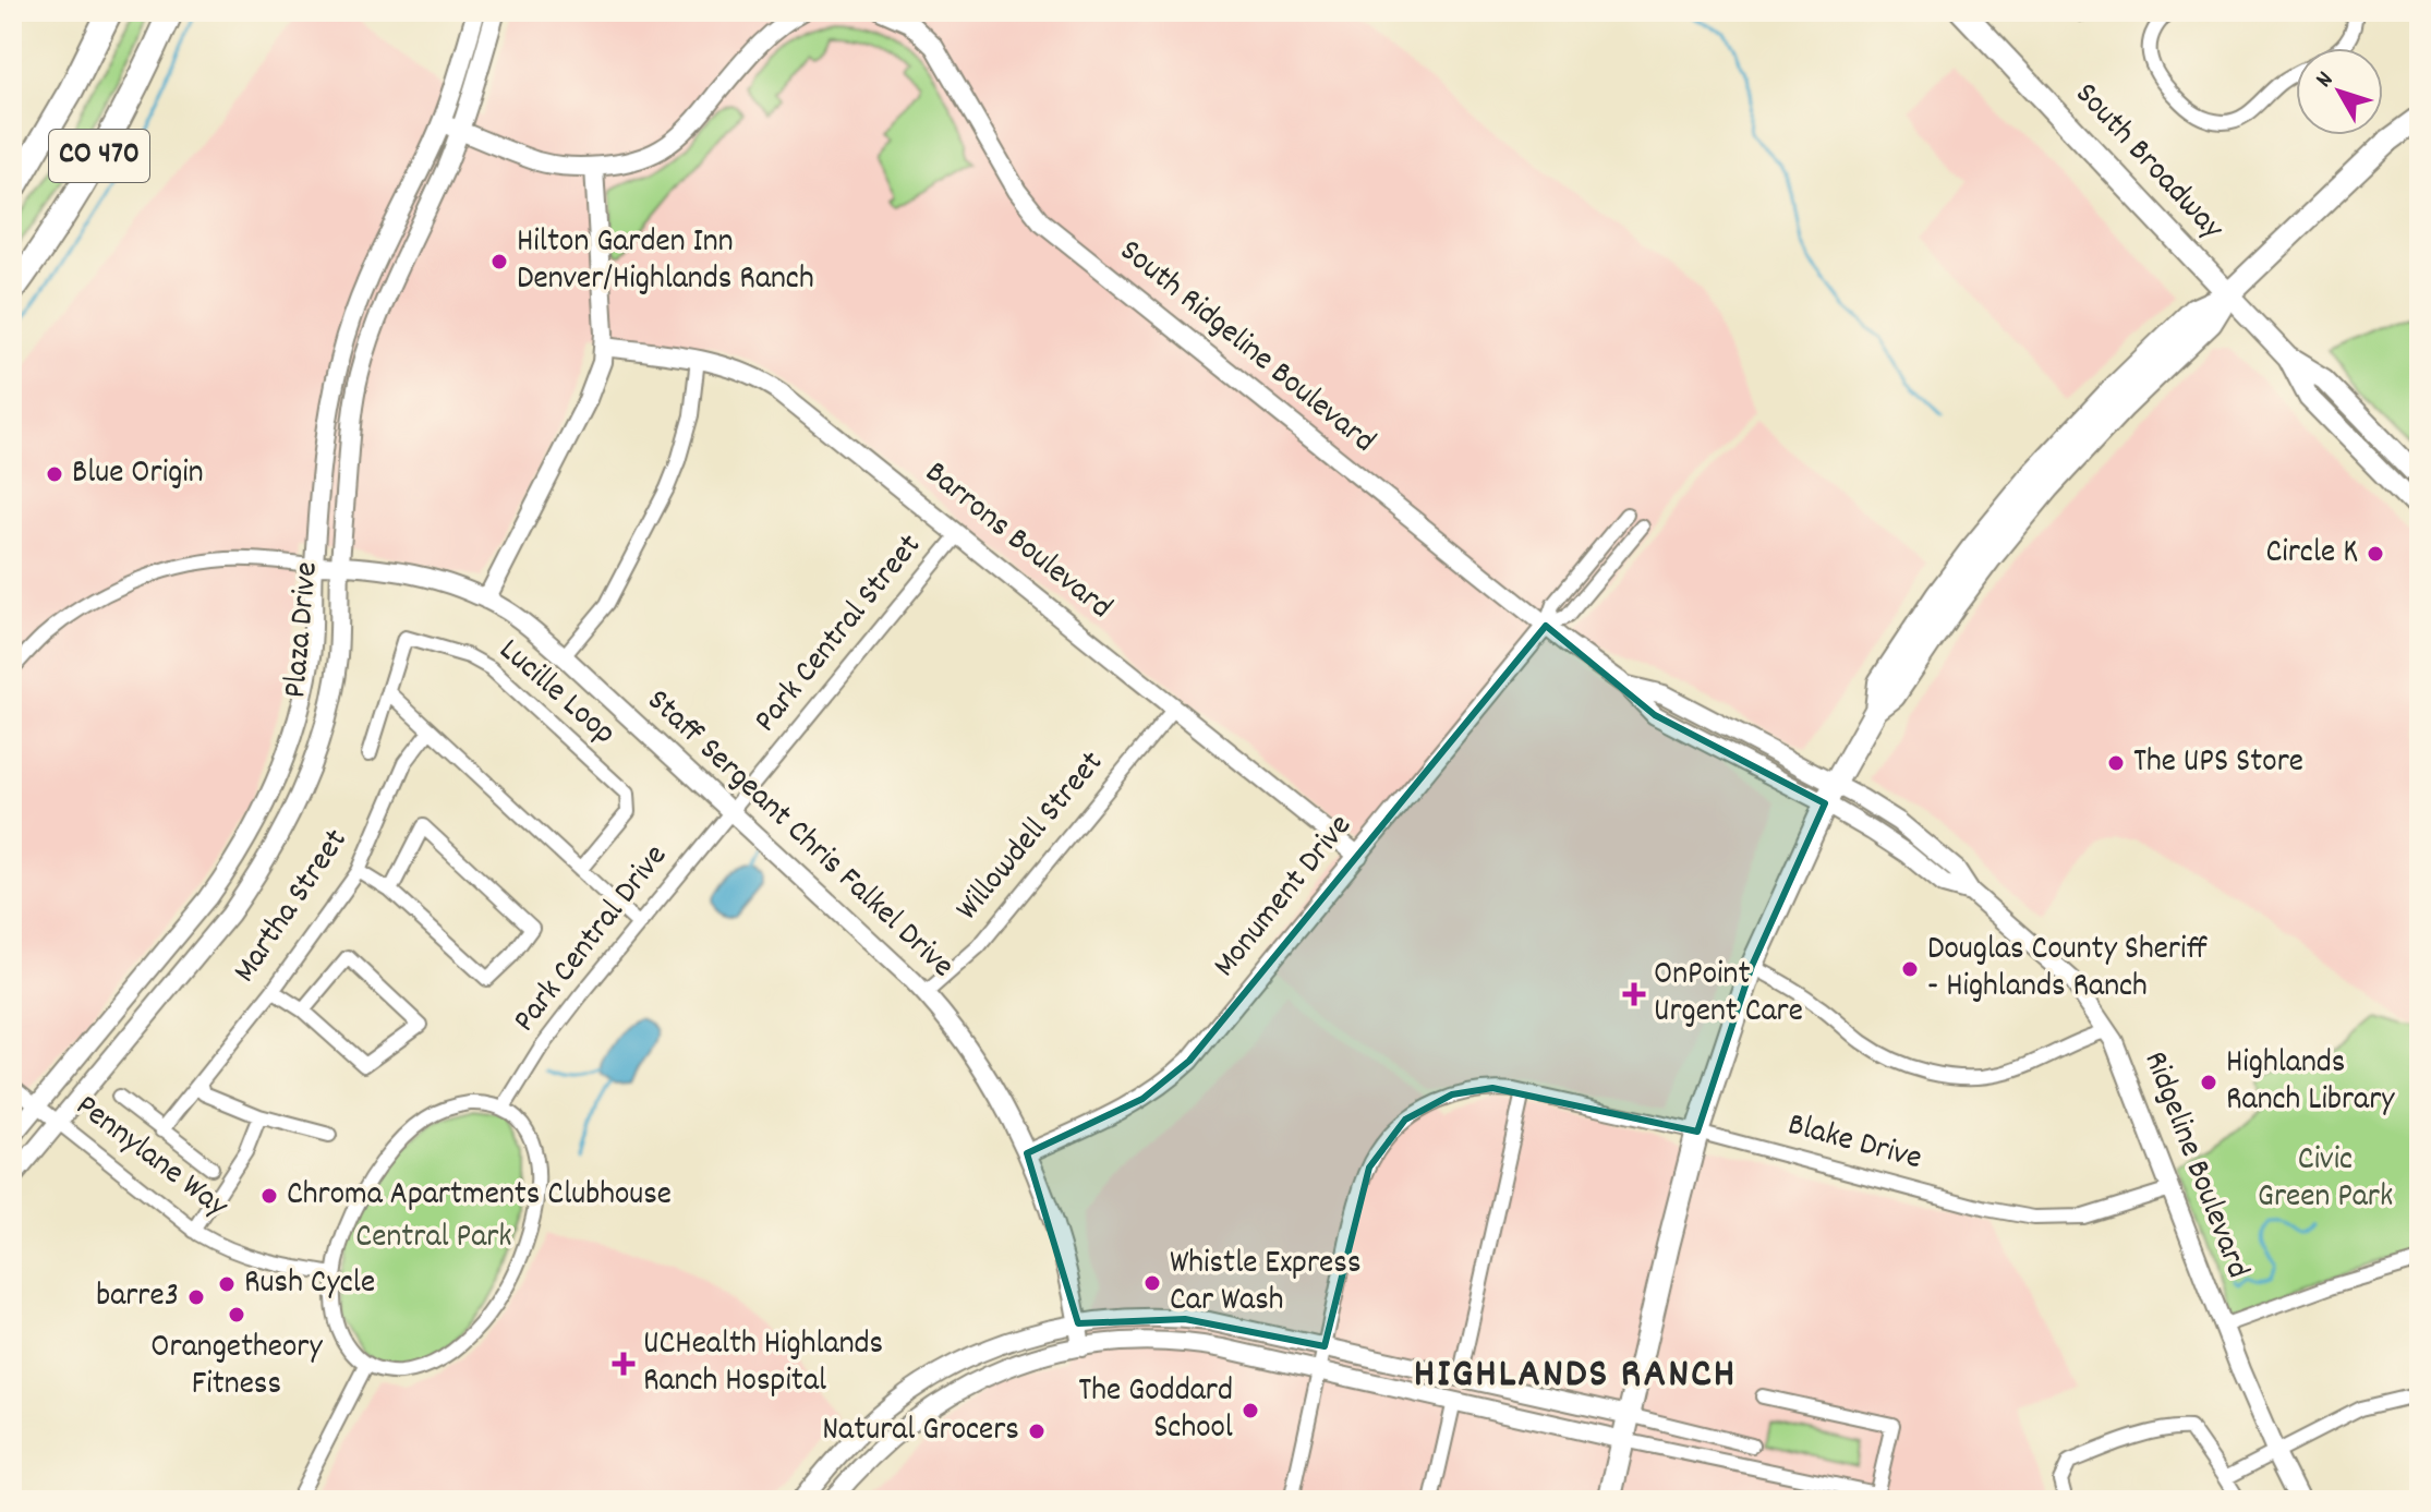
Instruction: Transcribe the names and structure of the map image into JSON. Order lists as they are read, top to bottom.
{
  "streets": {
    "highway": ["CO 470"],
    "main road": ["South Broadway"],
    "street": [
      "South Ridgeline Boulevard",
      "Barrons Boulevard",
      "Plaza Drive",
      "Park Central Street",
      "Lucille Loop",
      "Staff Sergeant Chris Falkel Drive",
      "Willowdell Street",
      "Monument Drive",
      "Martha Street",
      "Park Central Drive",
      "Blake Drive",
      "Pennylane Way",
      "Ridgeline Boulevard"
    ]
  },
  "crossings": [
    ["South Ridgeline Boulevard", "Monument Drive"],
    ["South Ridgeline Boulevard", "Ridgeline Boulevard"],
    ["Barrons Boulevard", "Park Central Street"],
    ["Barrons Boulevard", "Willowdell Street"],
    ["Barrons Boulevard", "Monument Drive"],
    ["Plaza Drive", "Staff Sergeant Chris Falkel Drive"],
    ["Plaza Drive", "Pennylane Way"],
    ["Park Central Street", "Staff Sergeant Chris Falkel Drive"],
    ["Park Central Street", "Park Central Drive"],
    ["Staff Sergeant Chris Falkel Drive", "Willowdell Street"],
    ["Staff Sergeant Chris Falkel Drive", "Monument Drive"],
    ["Staff Sergeant Chris Falkel Drive", "Park Central Drive"],
    ["Park Central Drive", "Pennylane Way"],
    ["Blake Drive", "Ridgeline Boulevard"]
  ],
  "districts": ["HIGHLANDS RANCH"],
  "parks": ["Civic Green Park", "Central Park"],
  "places": {
    "other": [
      "Hilton Garden Inn Denver/Highlands Ranch",
      "Blue Origin",
      "Circle K",
      "The UPS Store",
      "Douglas County Sheriff - Highlands Ranch",
      "Highlands Ranch Library",
      "Chroma Apartments Clubhouse",
      "Whistle Express Car Wash",
      "Rush Cycle",
      "barre3",
      "Orangetheory Fitness",
      "The Goddard School",
      "Natural Grocers"
    ],
    "health": ["OnPoint Urgent Care", "UCHealth Highlands Ranch Hospital"]
  },
  "north": "top left"
}
